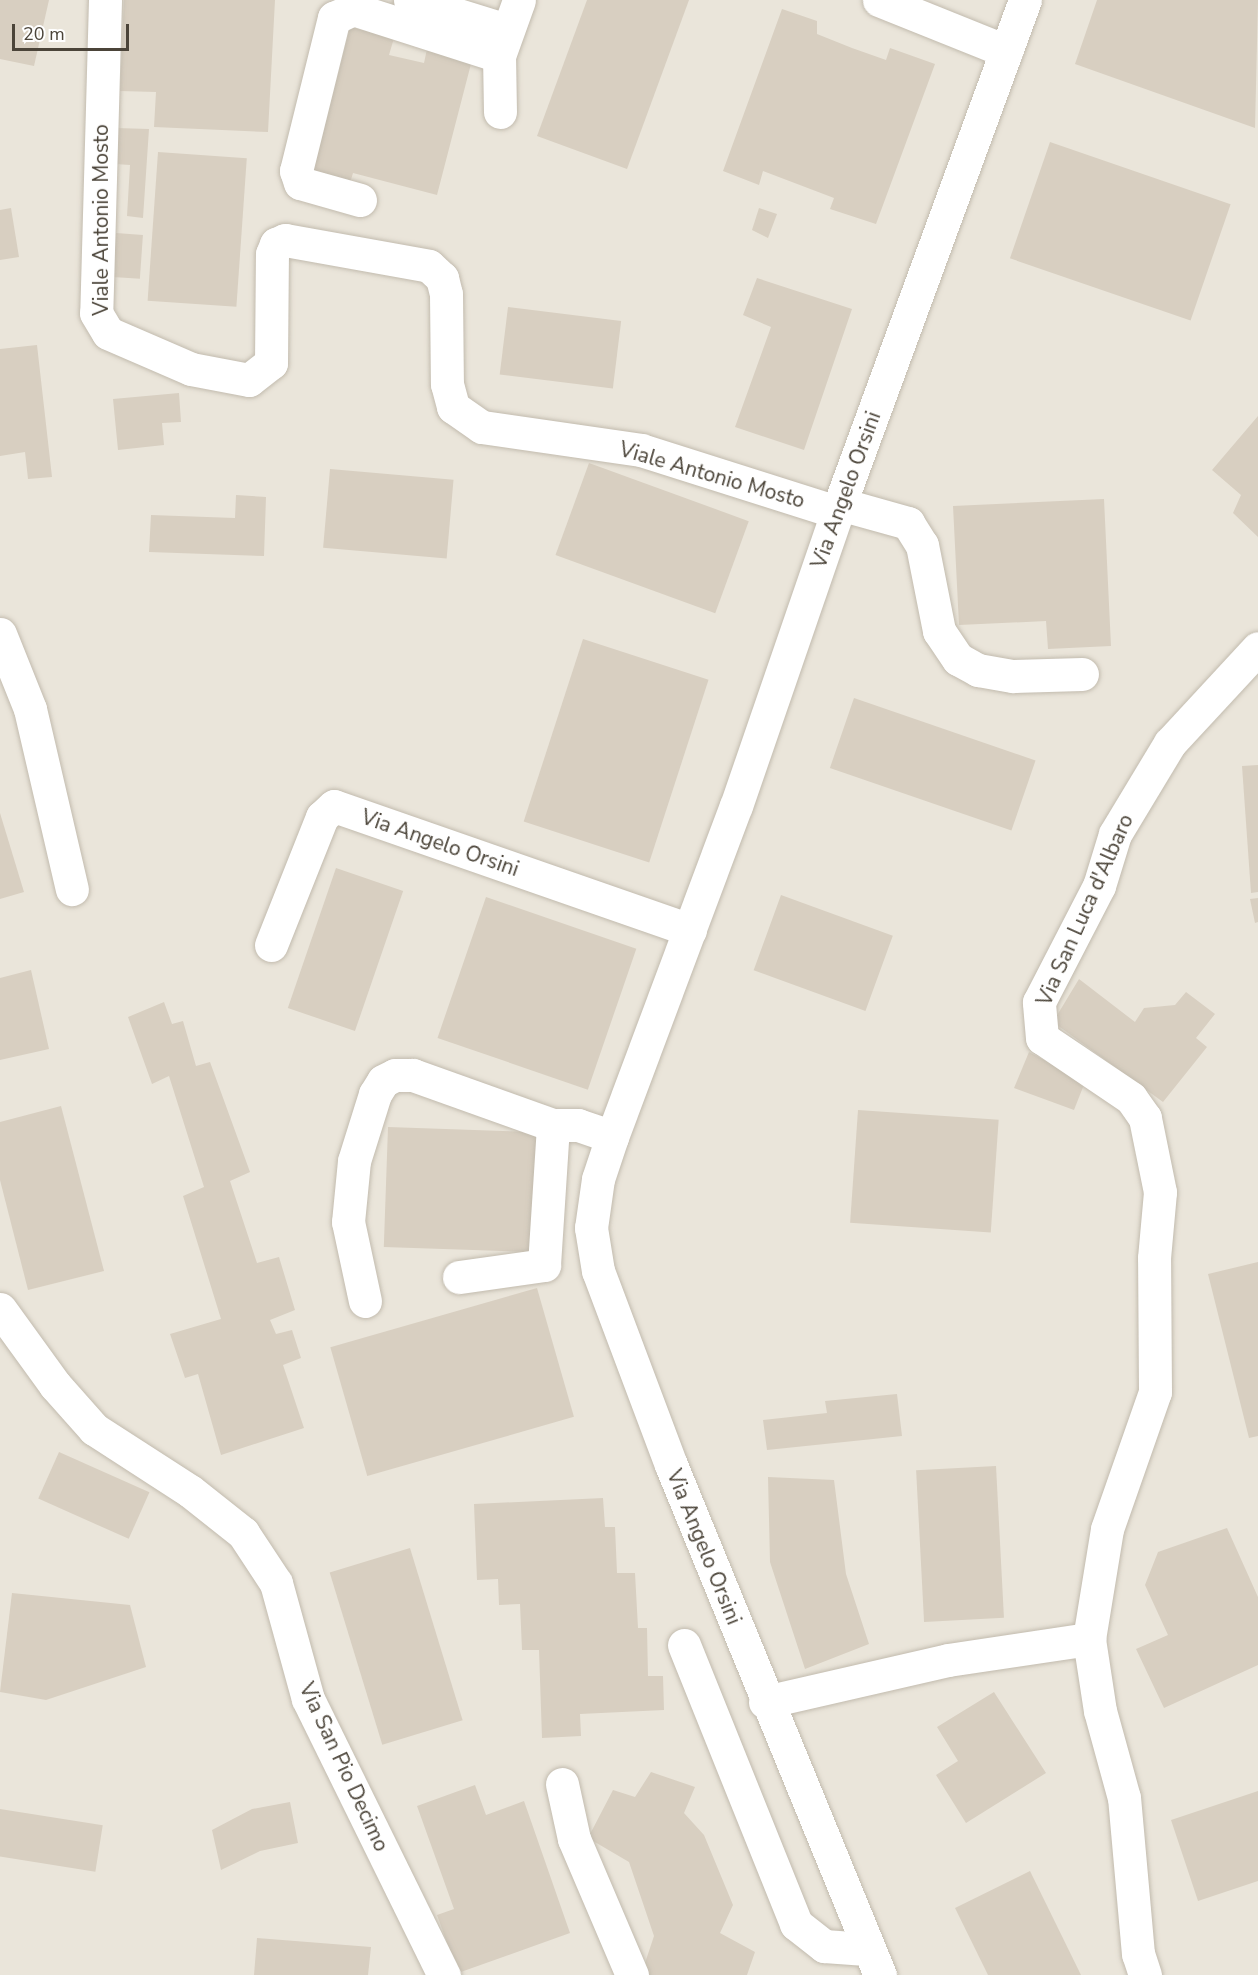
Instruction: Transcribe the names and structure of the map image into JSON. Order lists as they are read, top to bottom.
{
  "streets": {
    "street": [
      "Viale Antonio Mosto",
      "Via Angelo Orsini",
      "Via San Luca d'Albaro",
      "Via San Pio Decimo"
    ]
  },
  "crossings": [
    ["Viale Antonio Mosto", "Via Angelo Orsini"]
  ],
  "scale_bar": "20 m"
}
